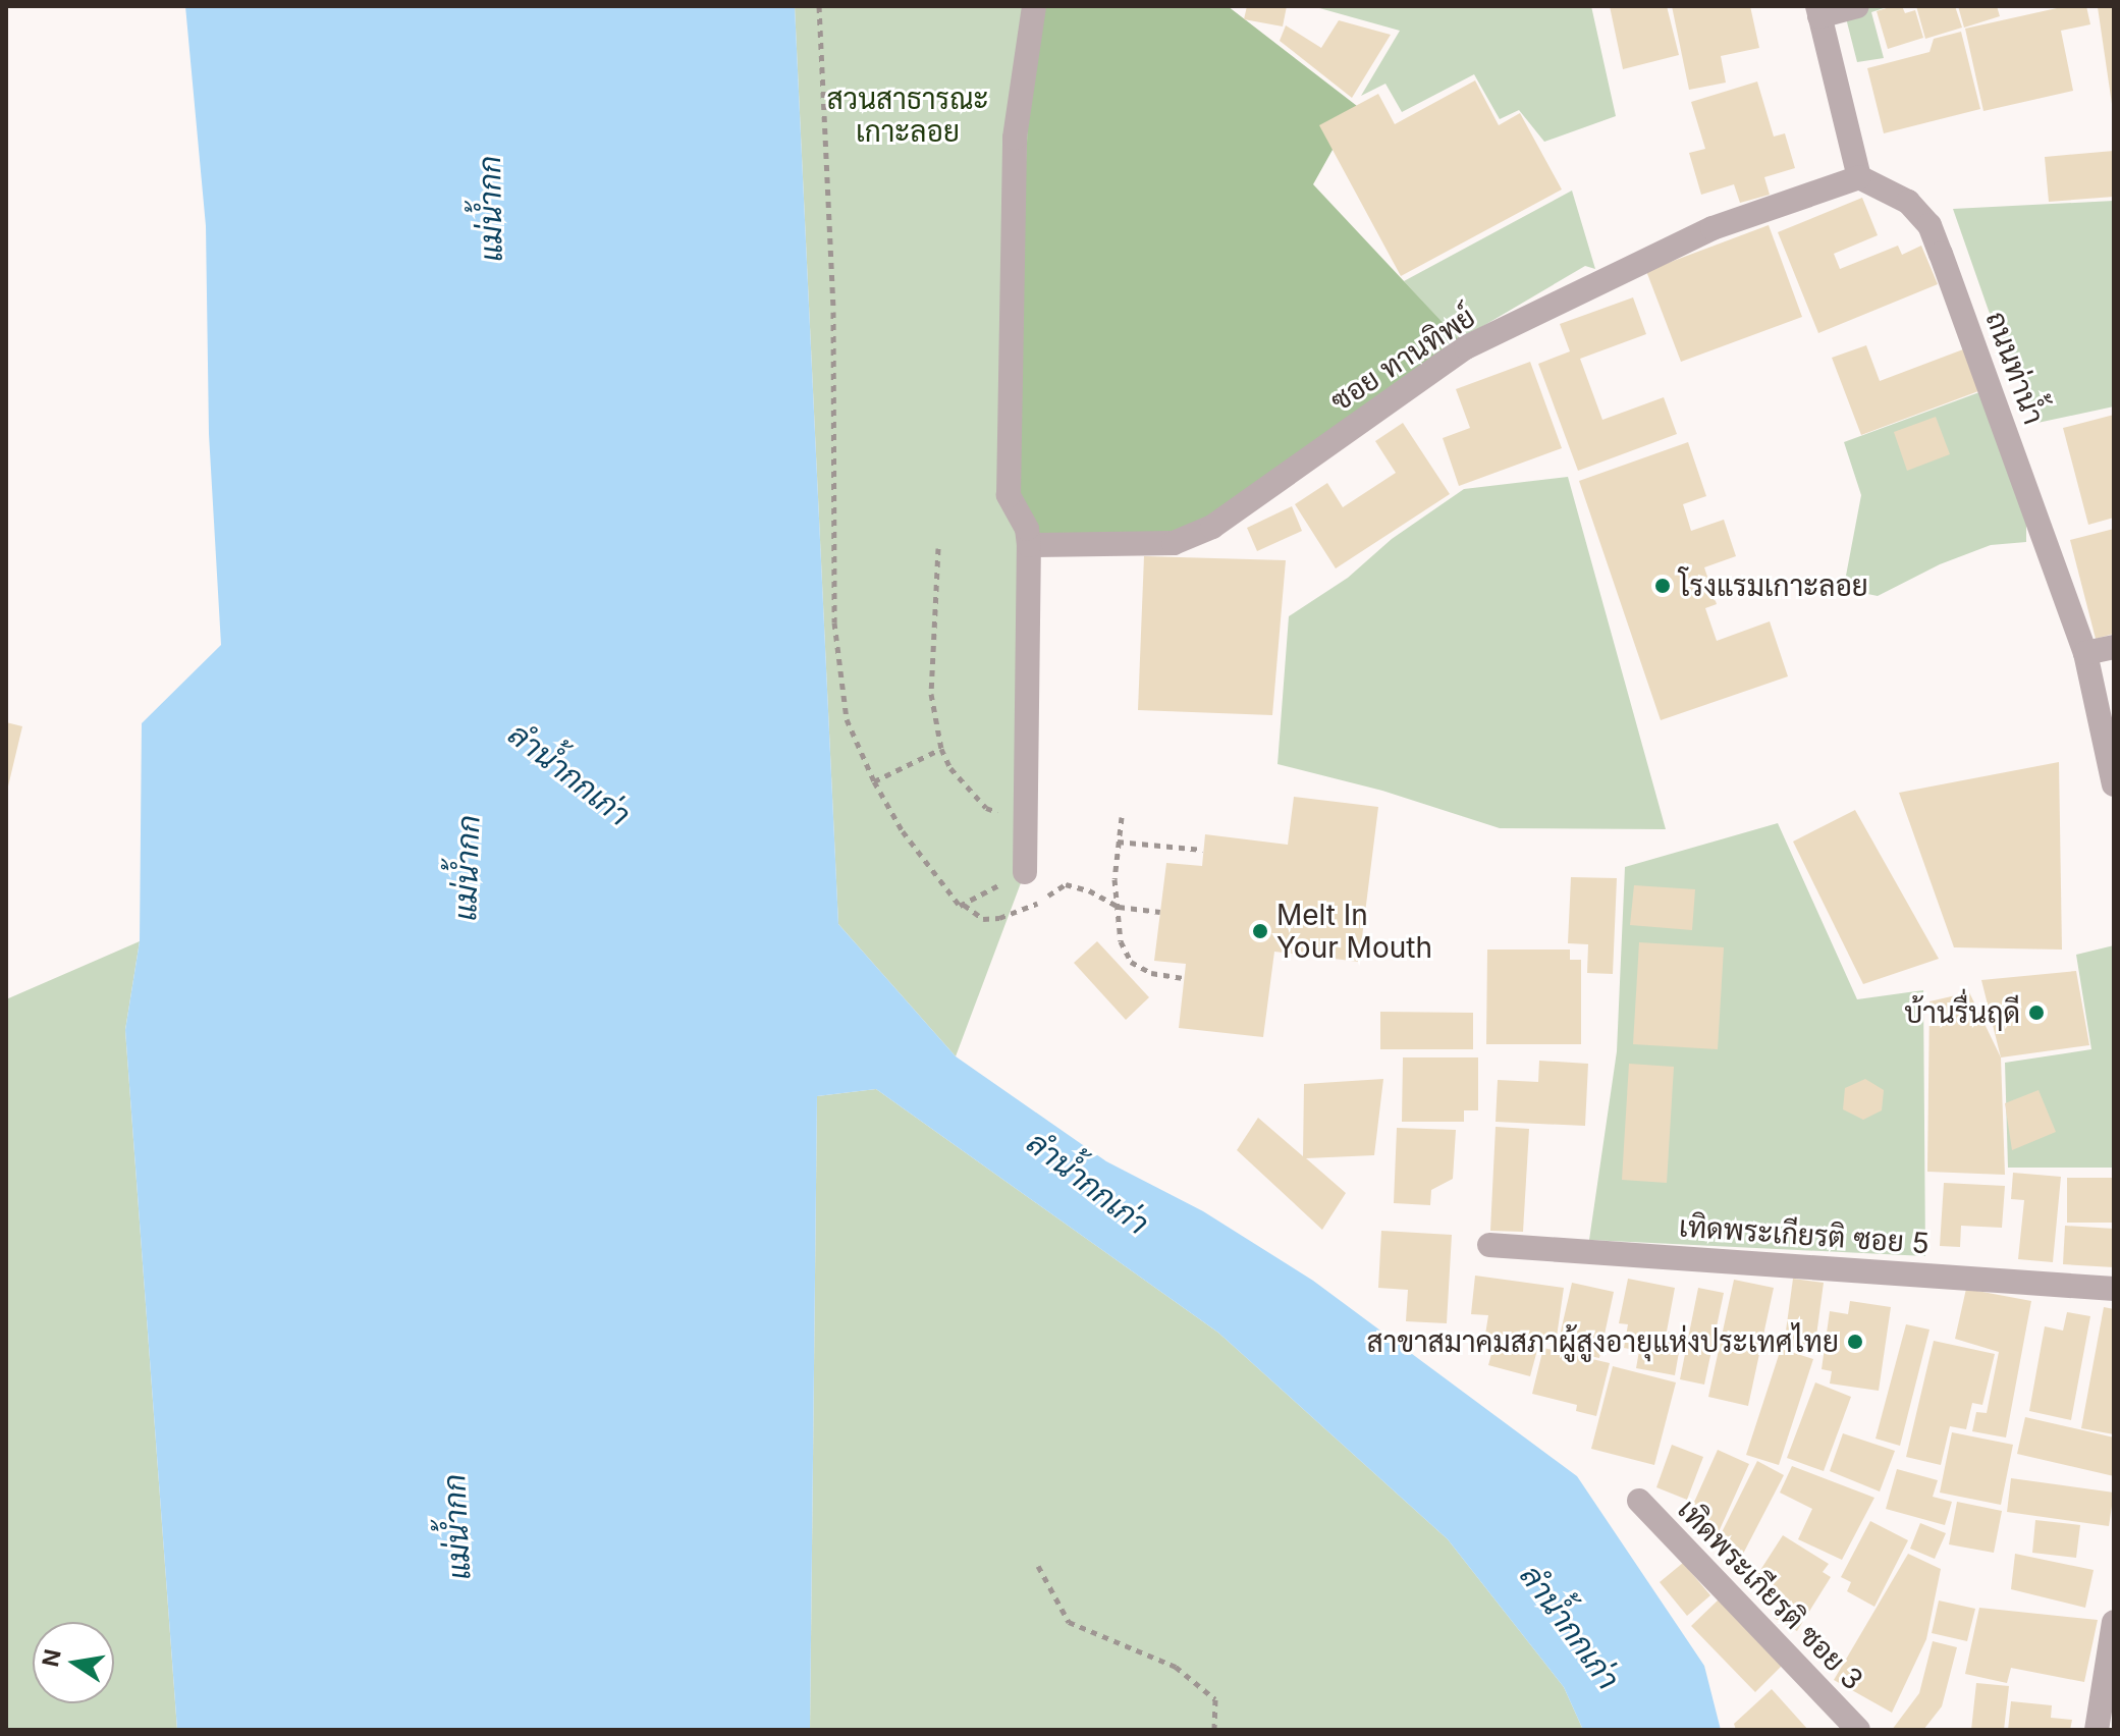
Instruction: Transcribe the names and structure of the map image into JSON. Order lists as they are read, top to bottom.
{
  "streets": {
    "street": [
      "ซอย ทานทิพย์",
      "ถนนท่าน้ำ",
      "เทิดพระเกียรติ ซอย 5",
      "เทิดพระเกียรติ ซอย 3"
    ]
  },
  "crossings": [
    ["ซอย ทานทิพย์", "ถนนท่าน้ำ"]
  ],
  "water": ["แม่น้ำกก", "ลำน้ำกกเก่า"],
  "parks": ["สวนสาธารณะ เกาะลอย"],
  "places": [
    "โรงแรมเกาะลอย",
    "Melt In Your Mouth",
    "บ้านรื่นฤดี",
    "สาขาสมาคมสภาผู้สูงอายุแห่งประเทศไทย"
  ],
  "north": "left"
}
